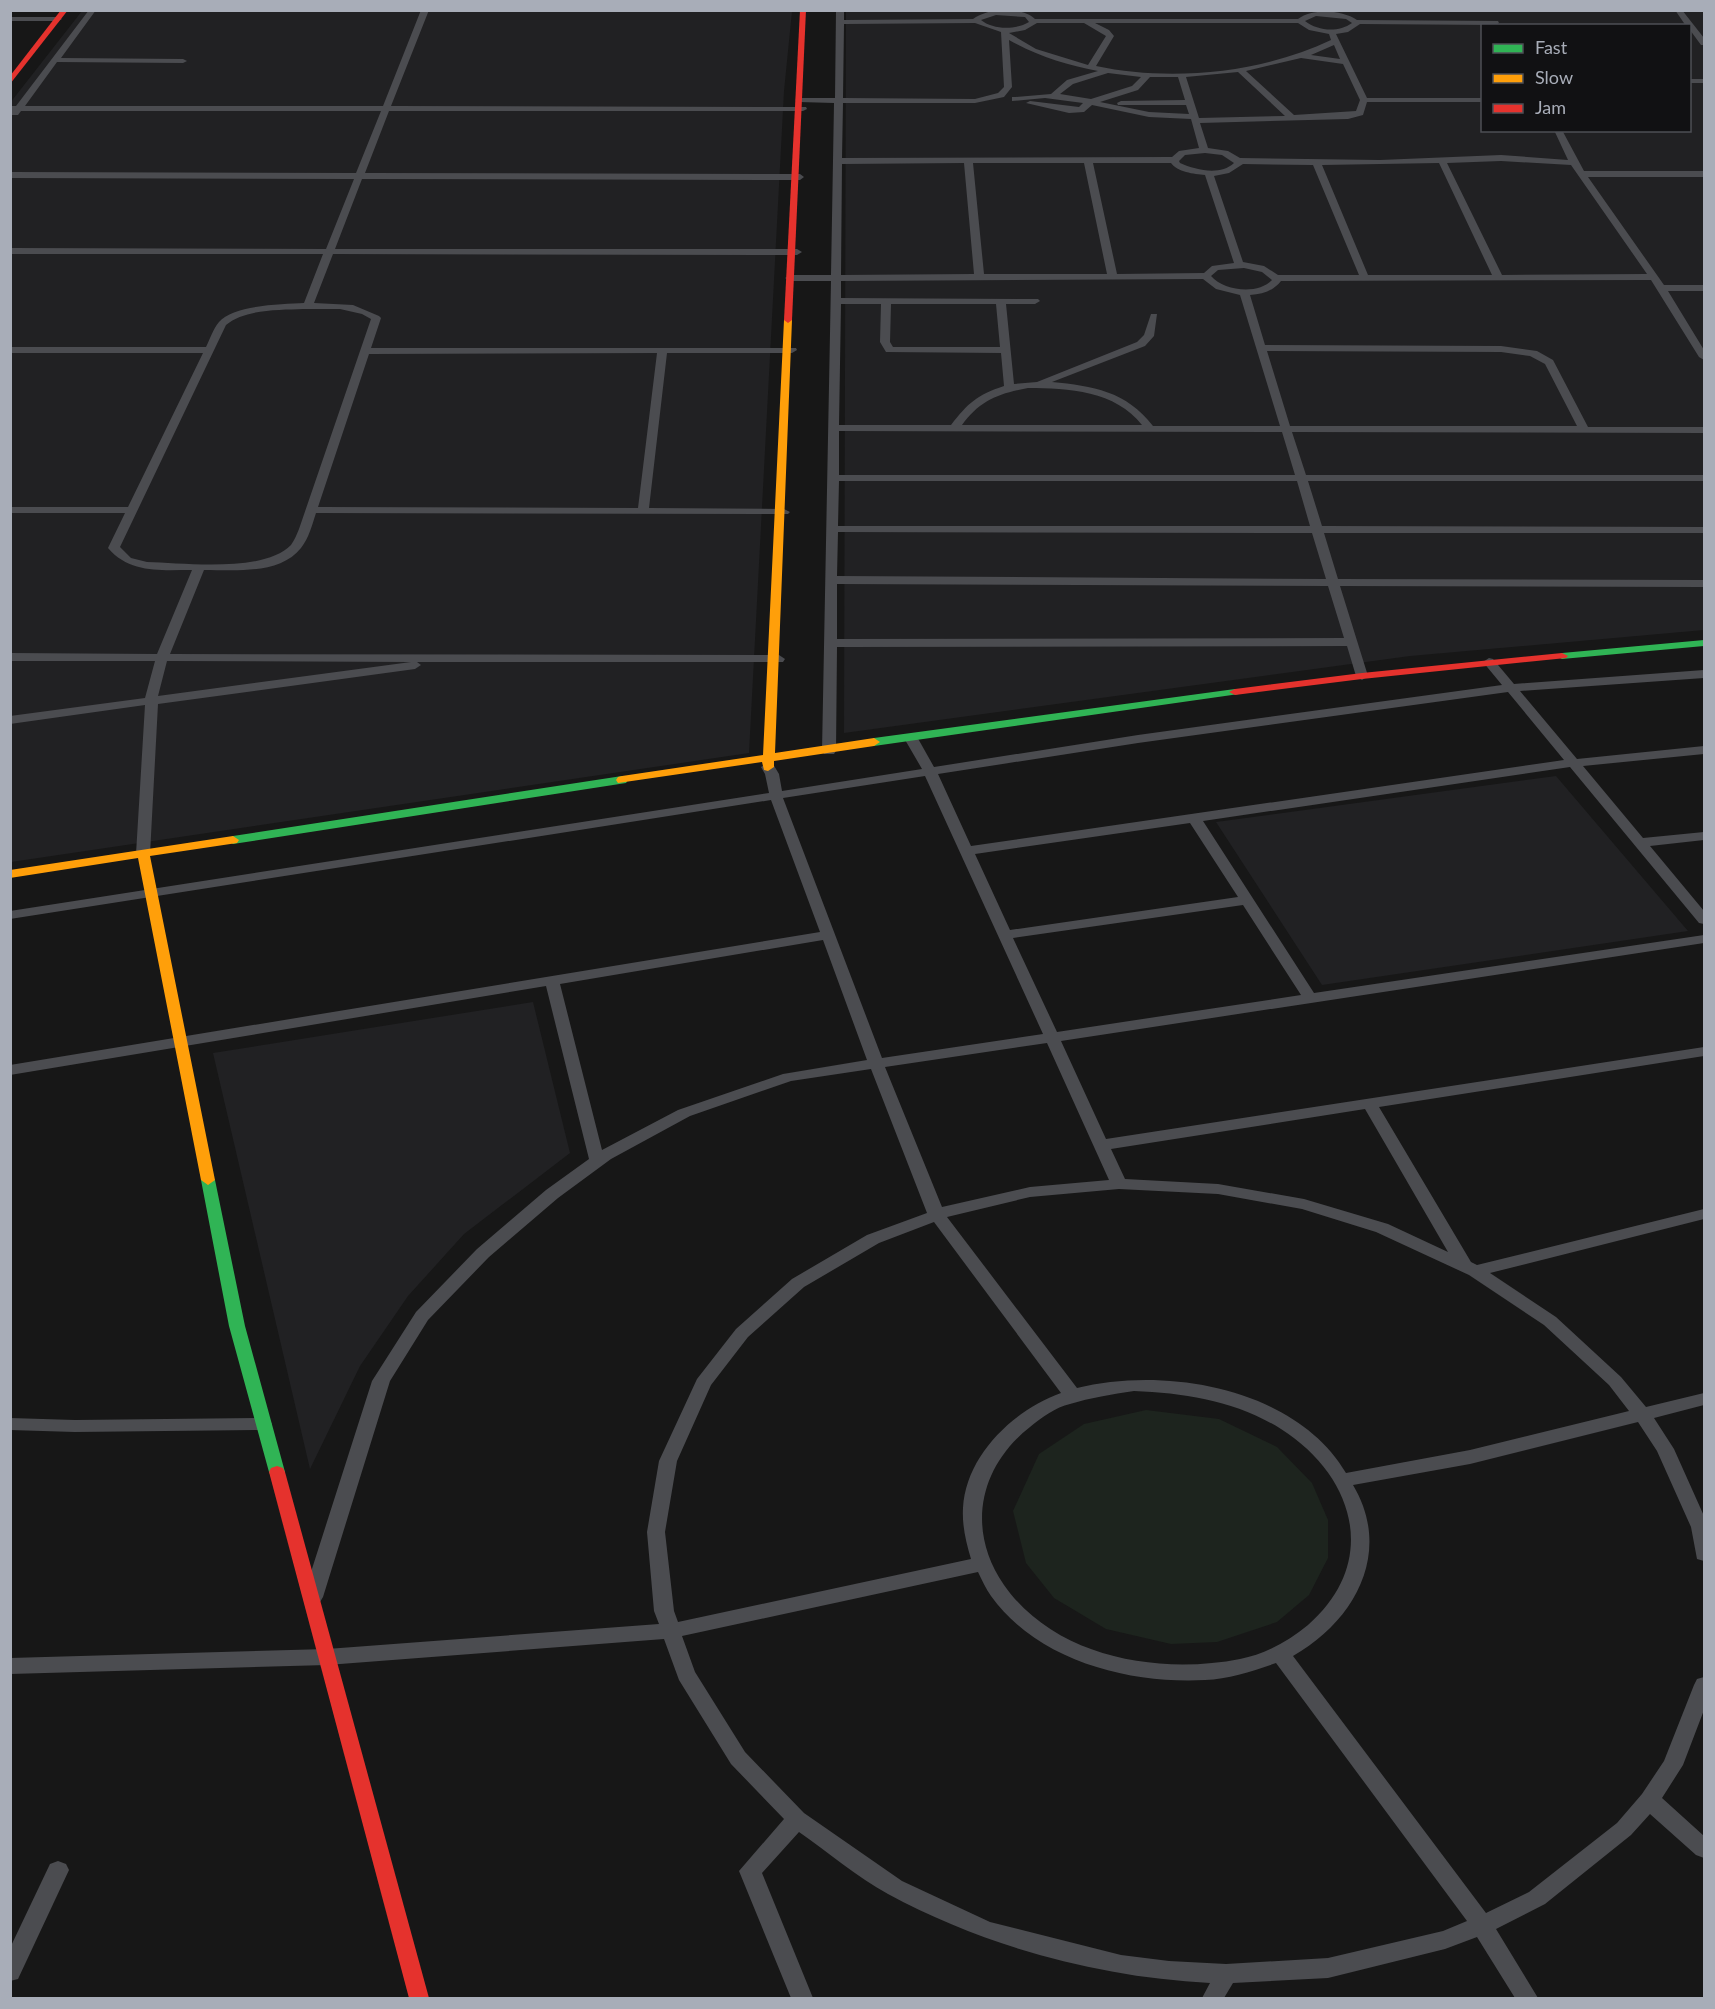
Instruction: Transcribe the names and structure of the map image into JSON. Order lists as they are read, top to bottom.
{
  "legend": ["Fast", "Slow", "Jam"]
}
